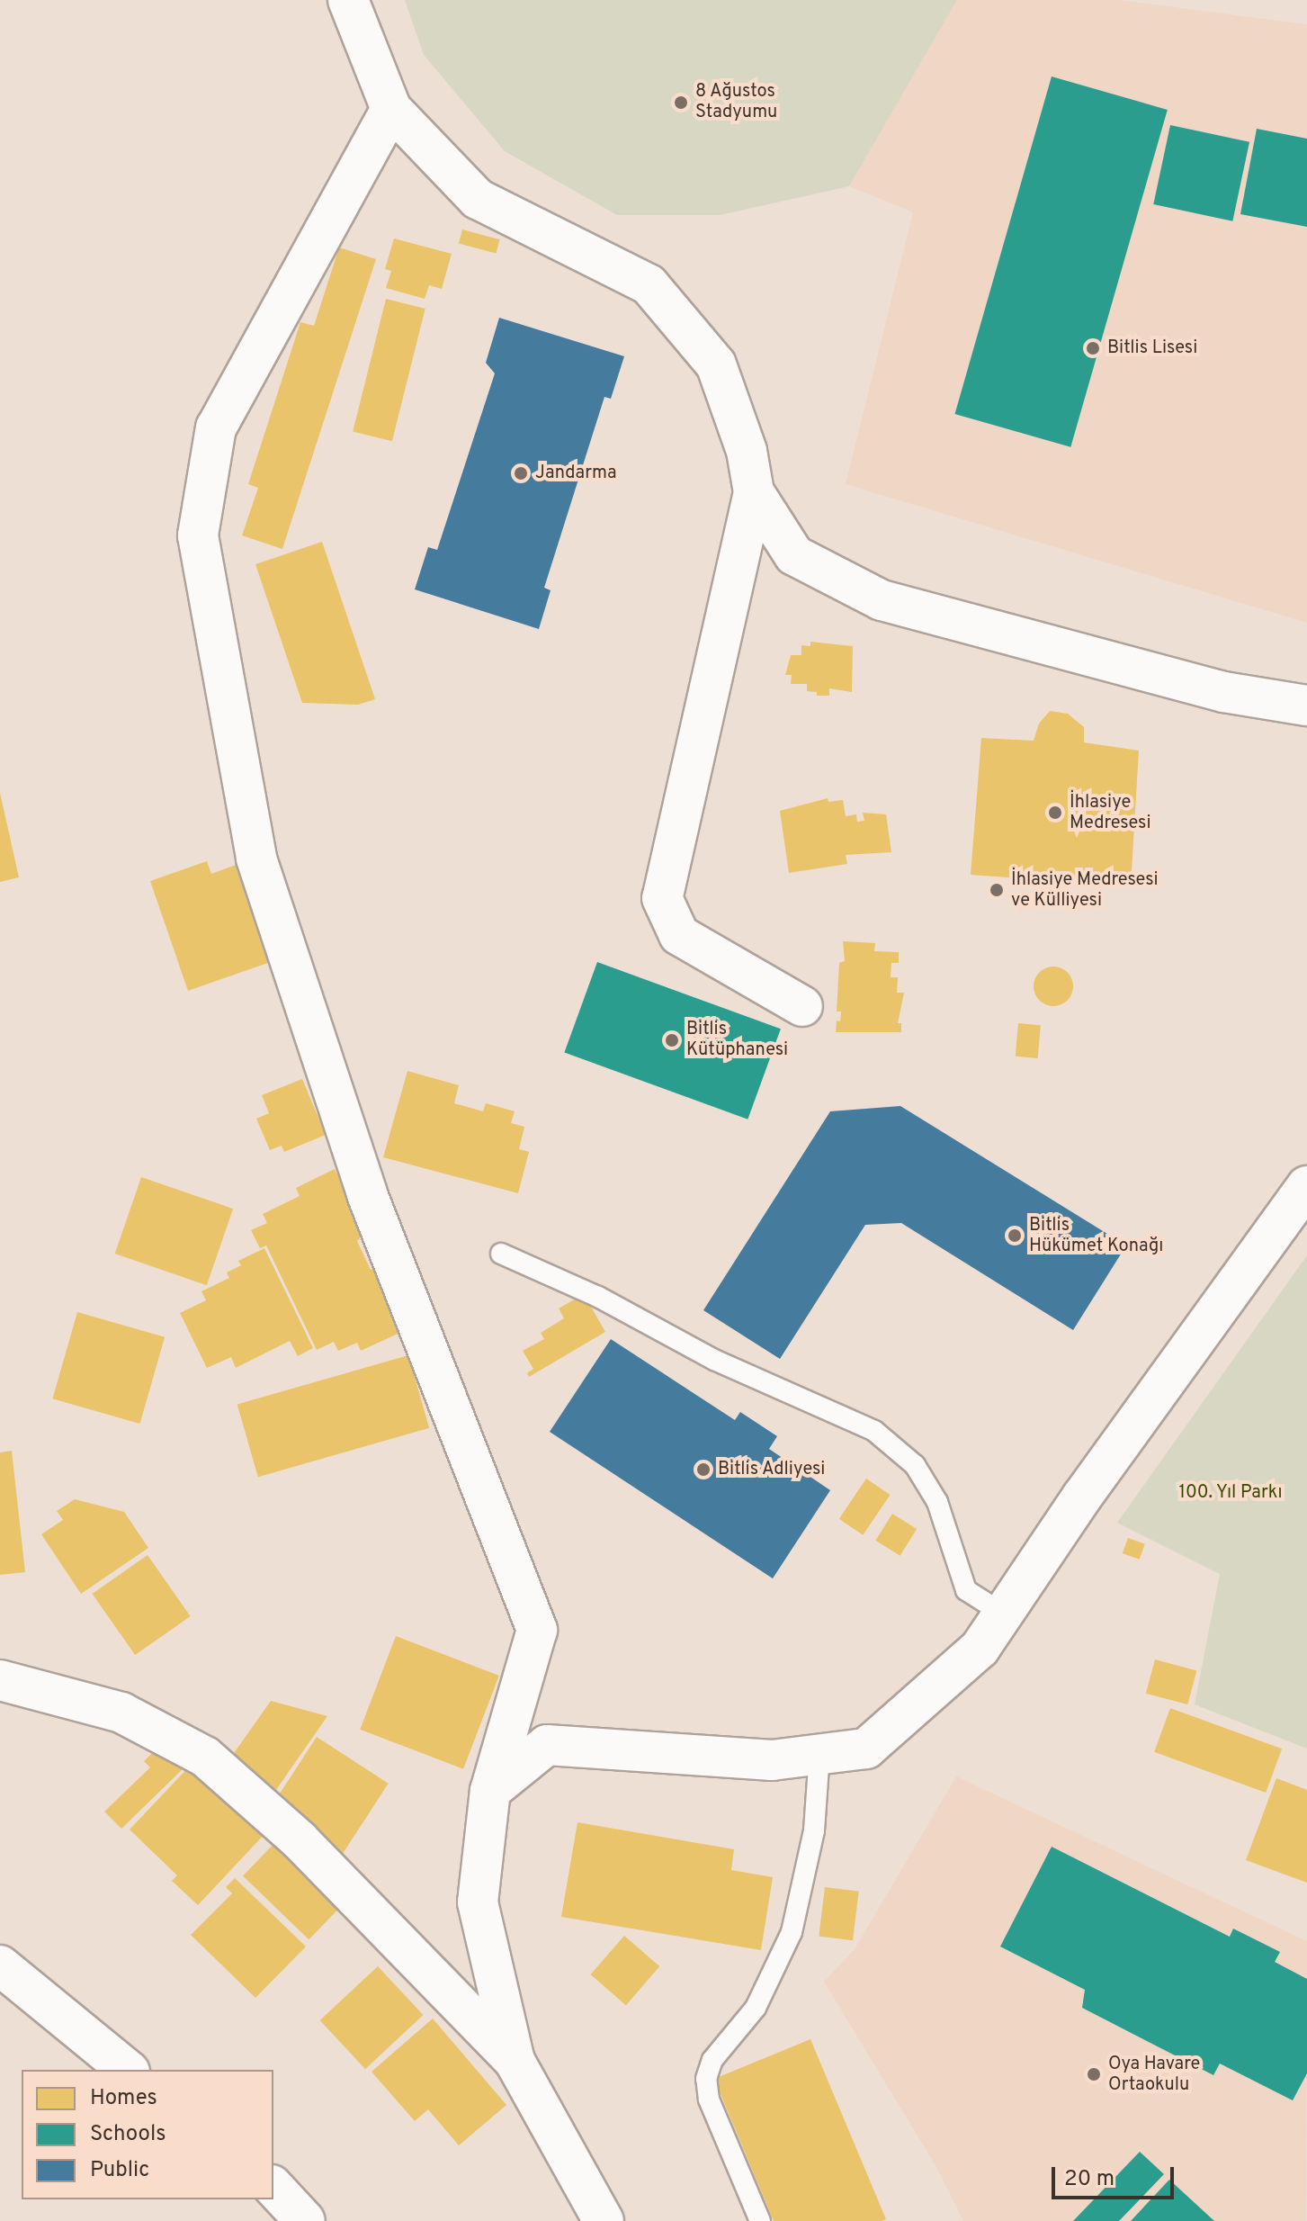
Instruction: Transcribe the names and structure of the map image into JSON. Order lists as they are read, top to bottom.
{
  "parks": ["100. Yıl Parkı"],
  "places": [
    "8 Ağustos Stadyumu",
    "Bitlis Lisesi",
    "Jandarma",
    "İhlasiye Medresesi",
    "İhlasiye Medresesi ve Külliyesi",
    "Bitlis Kütüphanesi",
    "Bitlis Hükümet Konağı",
    "Bitlis Adliyesi",
    "Oya Havare Ortaokulu"
  ],
  "legend": ["Homes", "Schools", "Public"],
  "scale_bar": "20 m"
}
